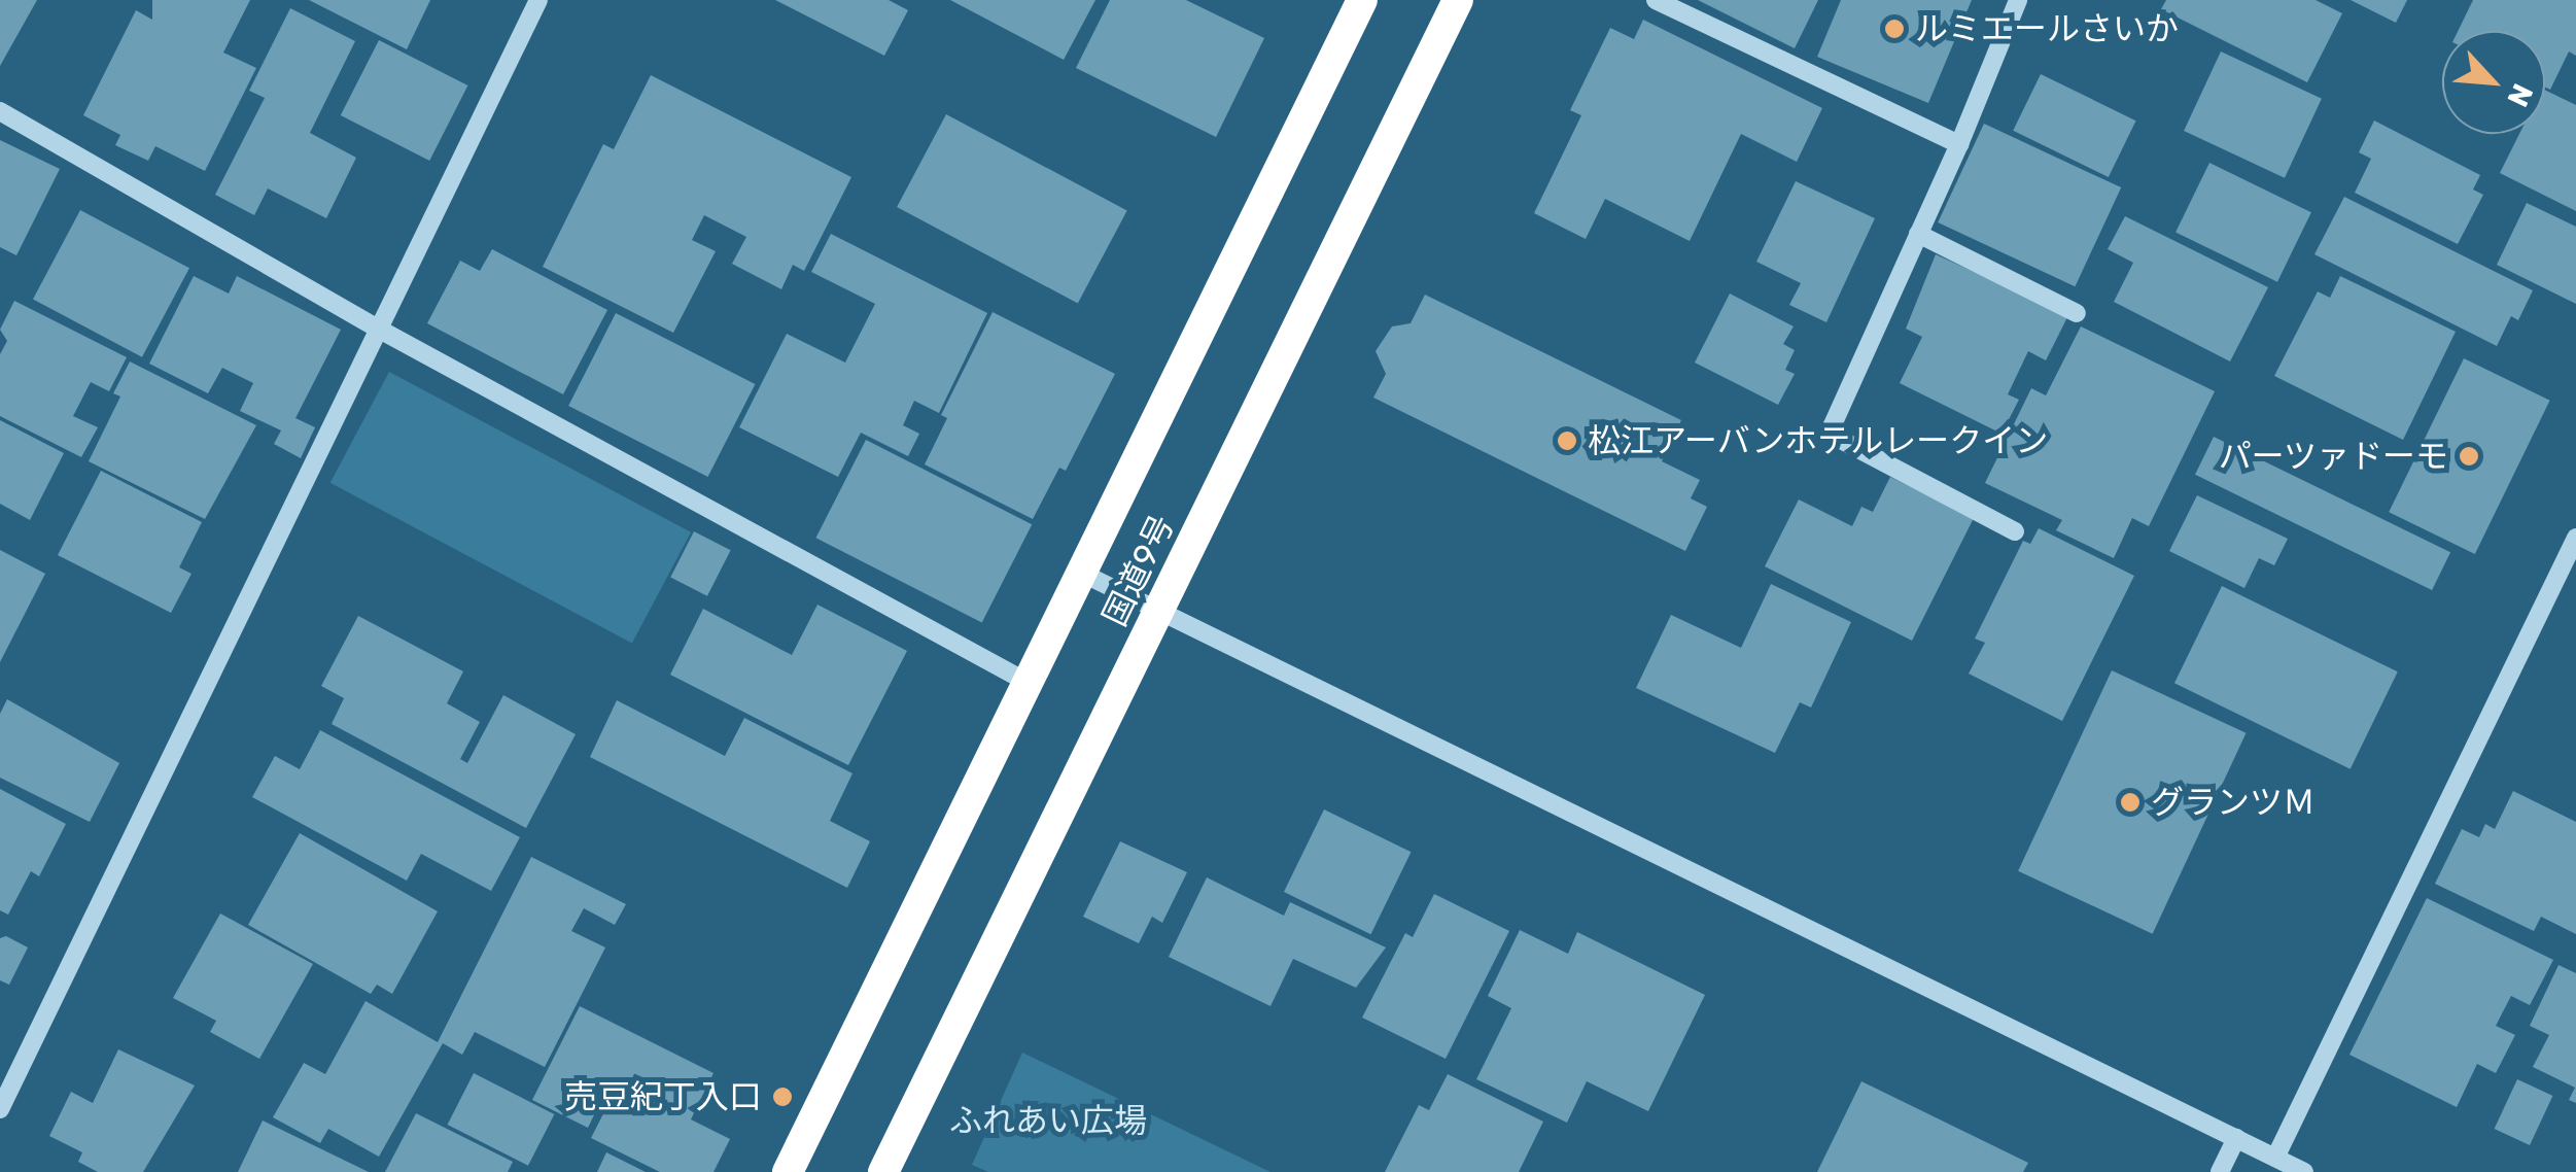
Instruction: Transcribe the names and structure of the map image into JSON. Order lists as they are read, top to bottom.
{
  "streets": {
    "highway": ["国道9号"]
  },
  "parks": ["ふれあい広場"],
  "places": [
    "ルミエールさいか",
    "松江アーバンホテルレークイン",
    "パーツァドーモ",
    "グランツＭ",
    "売豆紀丁入口"
  ],
  "north": "bottom right"
}
